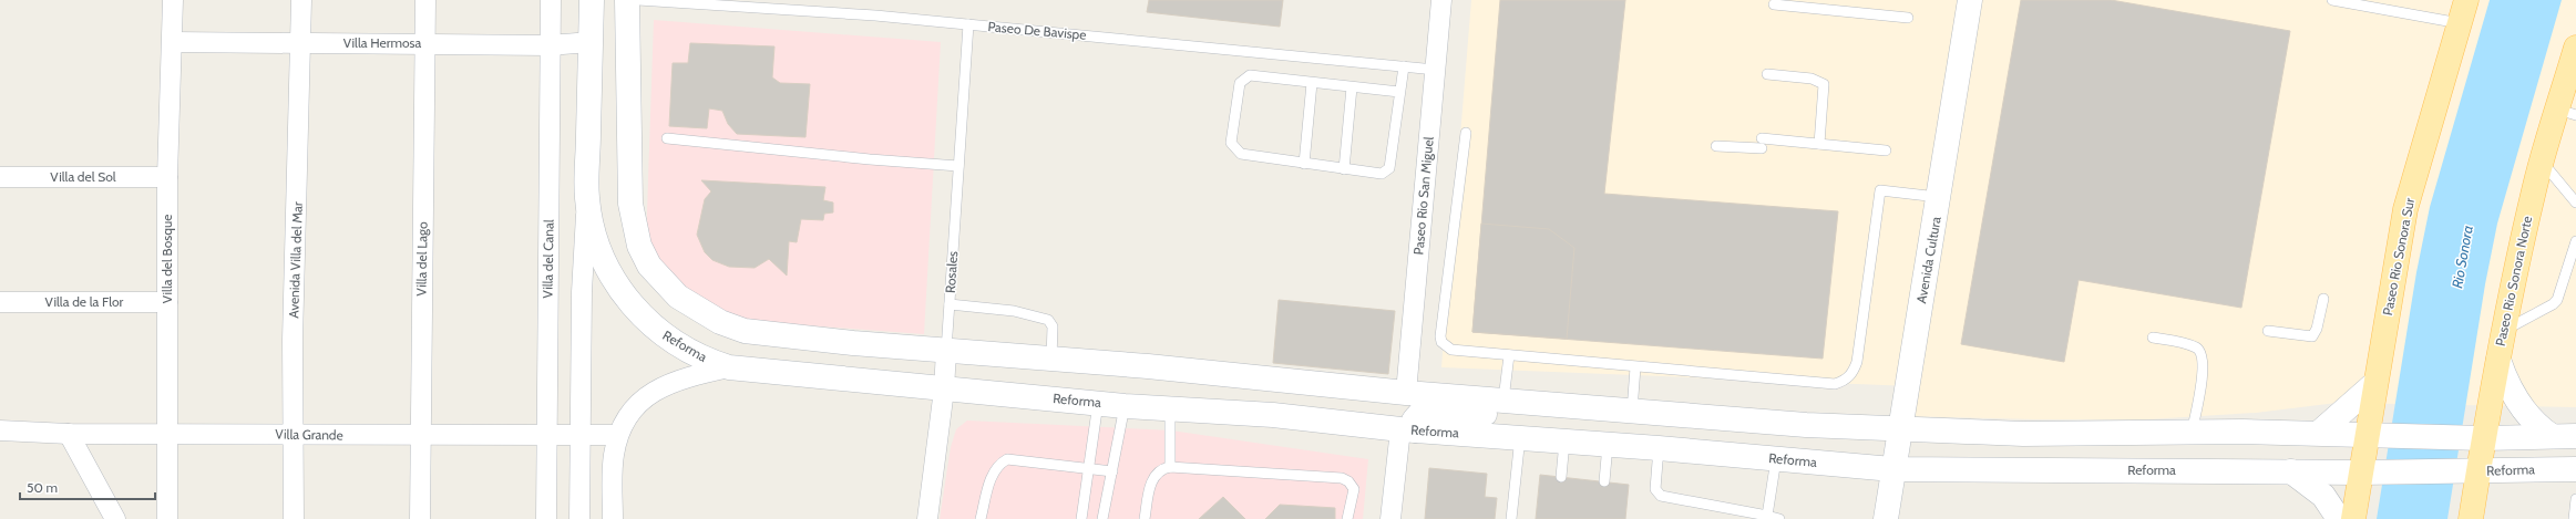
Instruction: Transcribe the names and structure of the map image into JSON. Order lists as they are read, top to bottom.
{
  "streets": {
    "main road": [
      "Paseo Rio Sonora Sur",
      "Avenida Cultura",
      "Paseo Rio Sonora Norte",
      "Reforma"
    ],
    "street": [
      "Villa Hermosa",
      "Villa del Sol",
      "Paseo Rio San Miguel",
      "Villa del Bosque",
      "Villa del Lago",
      "Villa del Canal",
      "Avenida Villa del Mar",
      "Rosales",
      "Villa de la Flor",
      "Villa Grande"
    ],
    "lane": ["Paseo De Bavispe"]
  },
  "crossings": [
    ["Paseo De Bavispe", "Paseo Rio San Miguel"],
    ["Paseo De Bavispe", "Rosales"],
    ["Villa Hermosa", "Villa del Bosque"],
    ["Villa Hermosa", "Villa del Lago"],
    ["Villa Hermosa", "Villa del Canal"],
    ["Villa Hermosa", "Avenida Villa del Mar"],
    ["Villa Hermosa", "Reforma"],
    ["Villa del Sol", "Villa del Bosque"],
    ["Paseo Rio Sonora Sur", "Reforma"],
    ["Villa del Bosque", "Villa de la Flor"],
    ["Villa del Bosque", "Villa Grande"],
    ["Villa del Lago", "Villa Grande"],
    ["Villa del Canal", "Villa Grande"],
    ["Avenida Villa del Mar", "Villa Grande"],
    ["Avenida Cultura", "Reforma"],
    ["Rosales", "Reforma"],
    ["Paseo Rio Sonora Norte", "Reforma"]
  ],
  "water": ["Rio Sonora"],
  "scale_bar": "50 m"
}
